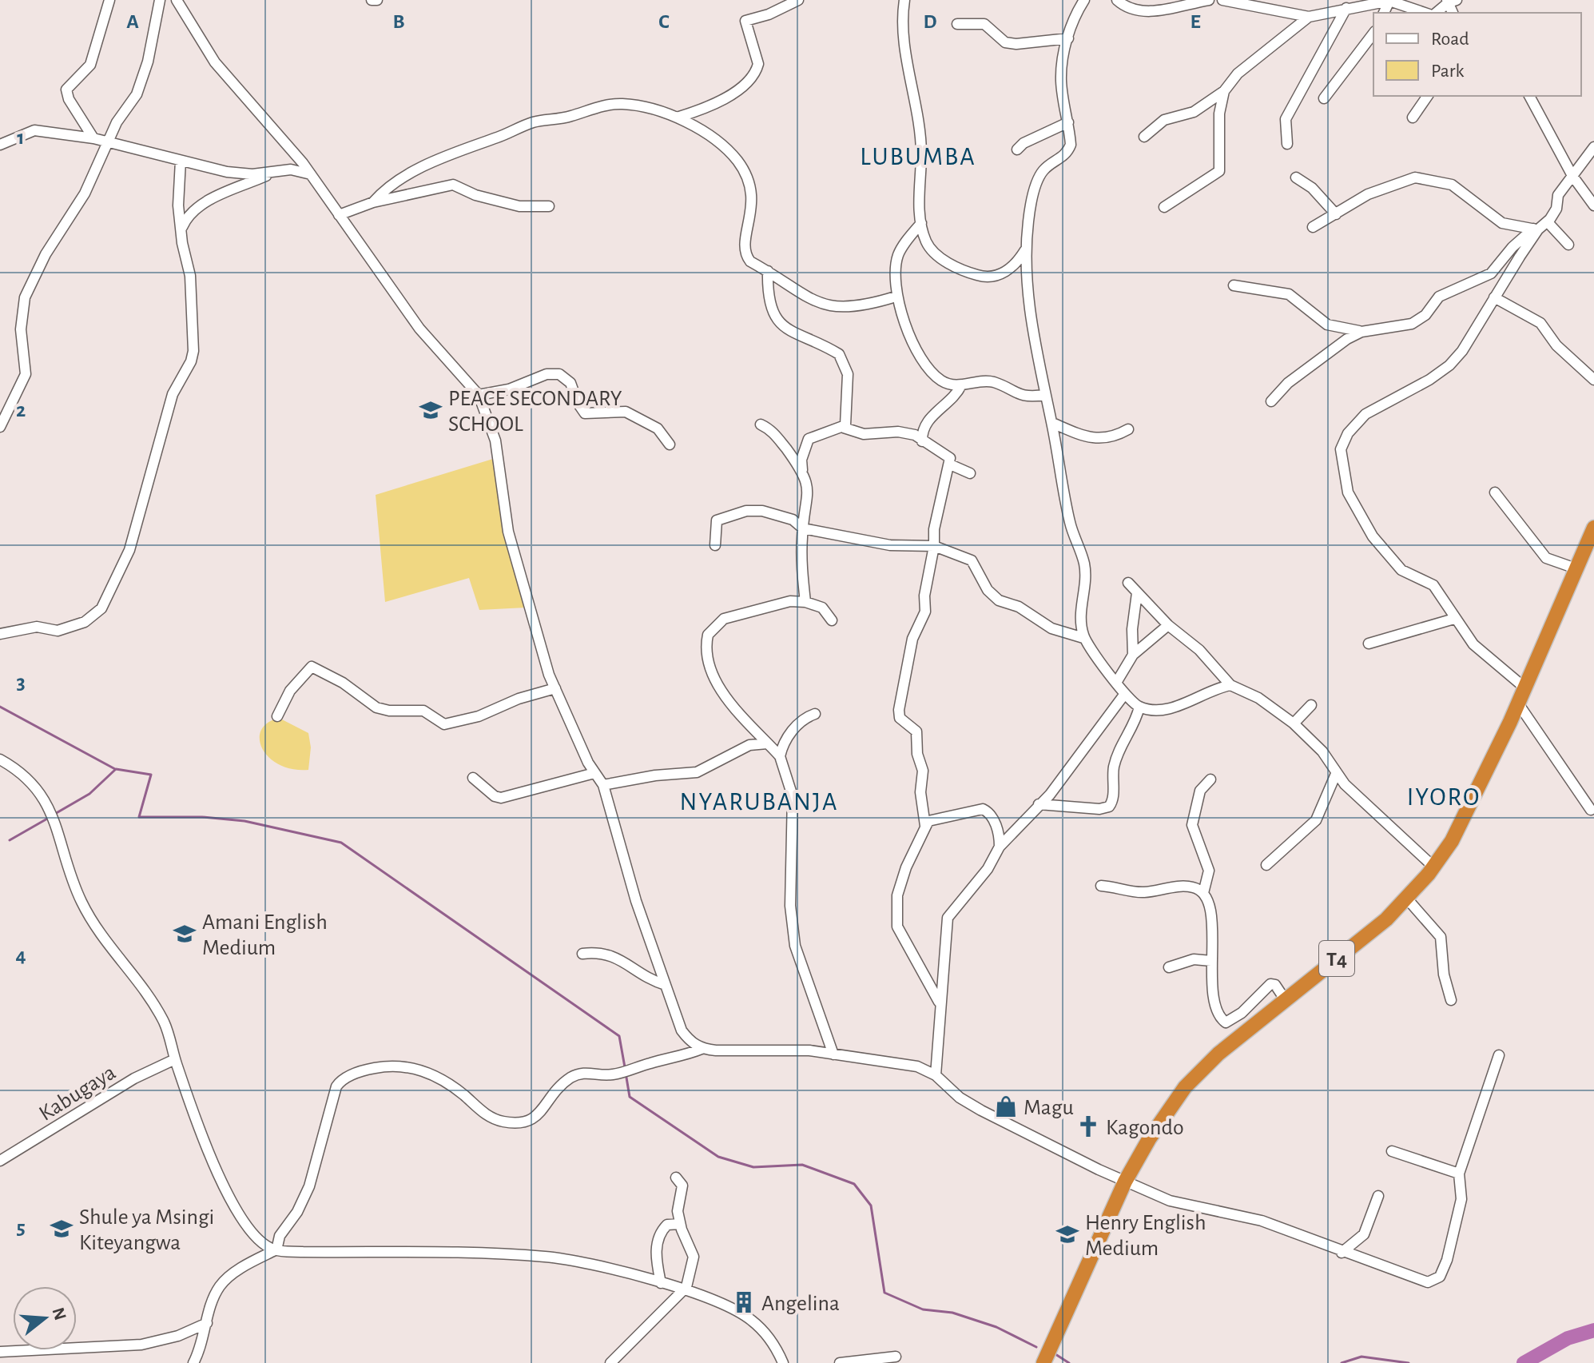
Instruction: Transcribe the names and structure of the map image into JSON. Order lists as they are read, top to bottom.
{
  "streets": {
    "highway": ["T4"],
    "street": ["Kabugaya"]
  },
  "districts": ["LUBUMBA", "IYORO", "NYARUBANJA"],
  "places": {
    "school or university": [
      "PEACE SECONDARY SCHOOL",
      "Amani English Medium",
      "Shule ya Msingi Kiteyangwa",
      "Henry English Medium"
    ],
    "shop": ["Magu"],
    "church": ["Kagondo"],
    "building": ["Angelina"]
  },
  "legend": ["Road", "Park"],
  "north": "right",
  "grid": {
    "columns": [
      "A",
      "B",
      "C",
      "D",
      "E"
    ],
    "rows": [
      "1",
      "2",
      "3",
      "4",
      "5"
    ]
  }
}
